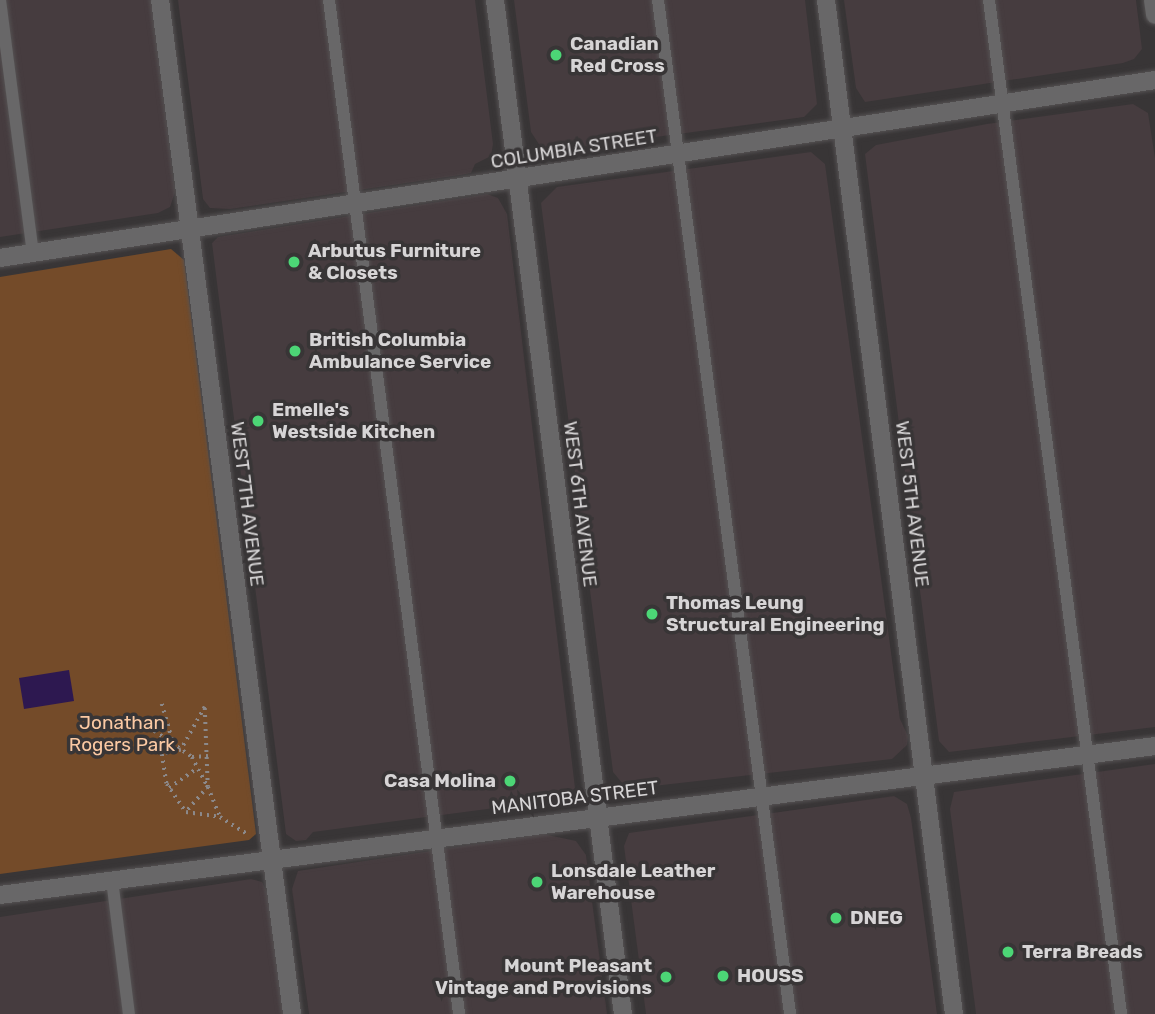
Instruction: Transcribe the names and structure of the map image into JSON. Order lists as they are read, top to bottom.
{
  "streets": {
    "street": [
      "COLUMBIA STREET",
      "WEST 7TH AVENUE",
      "WEST 6TH AVENUE",
      "WEST 5TH AVENUE",
      "MANITOBA STREET"
    ]
  },
  "crossings": [
    ["COLUMBIA STREET", "WEST 7TH AVENUE"],
    ["COLUMBIA STREET", "WEST 6TH AVENUE"],
    ["COLUMBIA STREET", "WEST 5TH AVENUE"],
    ["WEST 7TH AVENUE", "MANITOBA STREET"],
    ["WEST 6TH AVENUE", "MANITOBA STREET"],
    ["WEST 5TH AVENUE", "MANITOBA STREET"]
  ],
  "parks": ["Jonathan Rogers Park"],
  "places": [
    "Canadian Red Cross",
    "Arbutus Furniture & Closets",
    "British Columbia Ambulance Service",
    "Emelle's Westside Kitchen",
    "Thomas Leung Structural Engineering",
    "Casa Molina",
    "Lonsdale Leather Warehouse",
    "DNEG",
    "Terra Breads",
    "HOUSS",
    "Mount Pleasant Vintage and Provisions"
  ]
}
